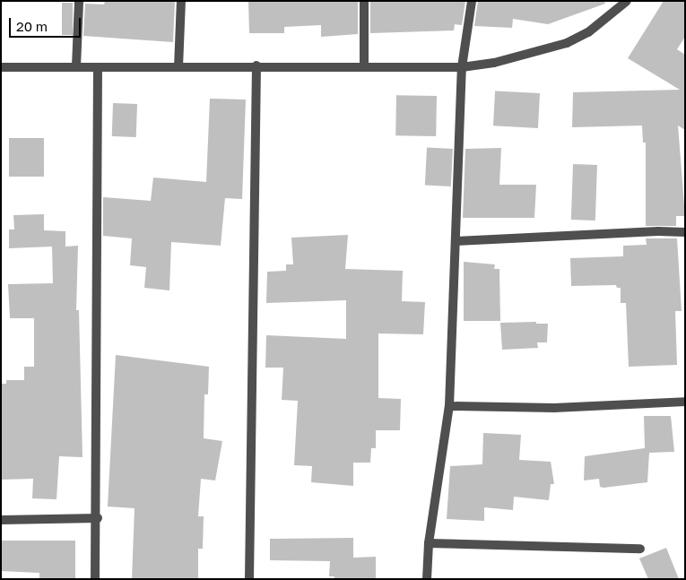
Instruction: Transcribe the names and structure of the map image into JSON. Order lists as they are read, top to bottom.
{
  "scale_bar": "20 m"
}
